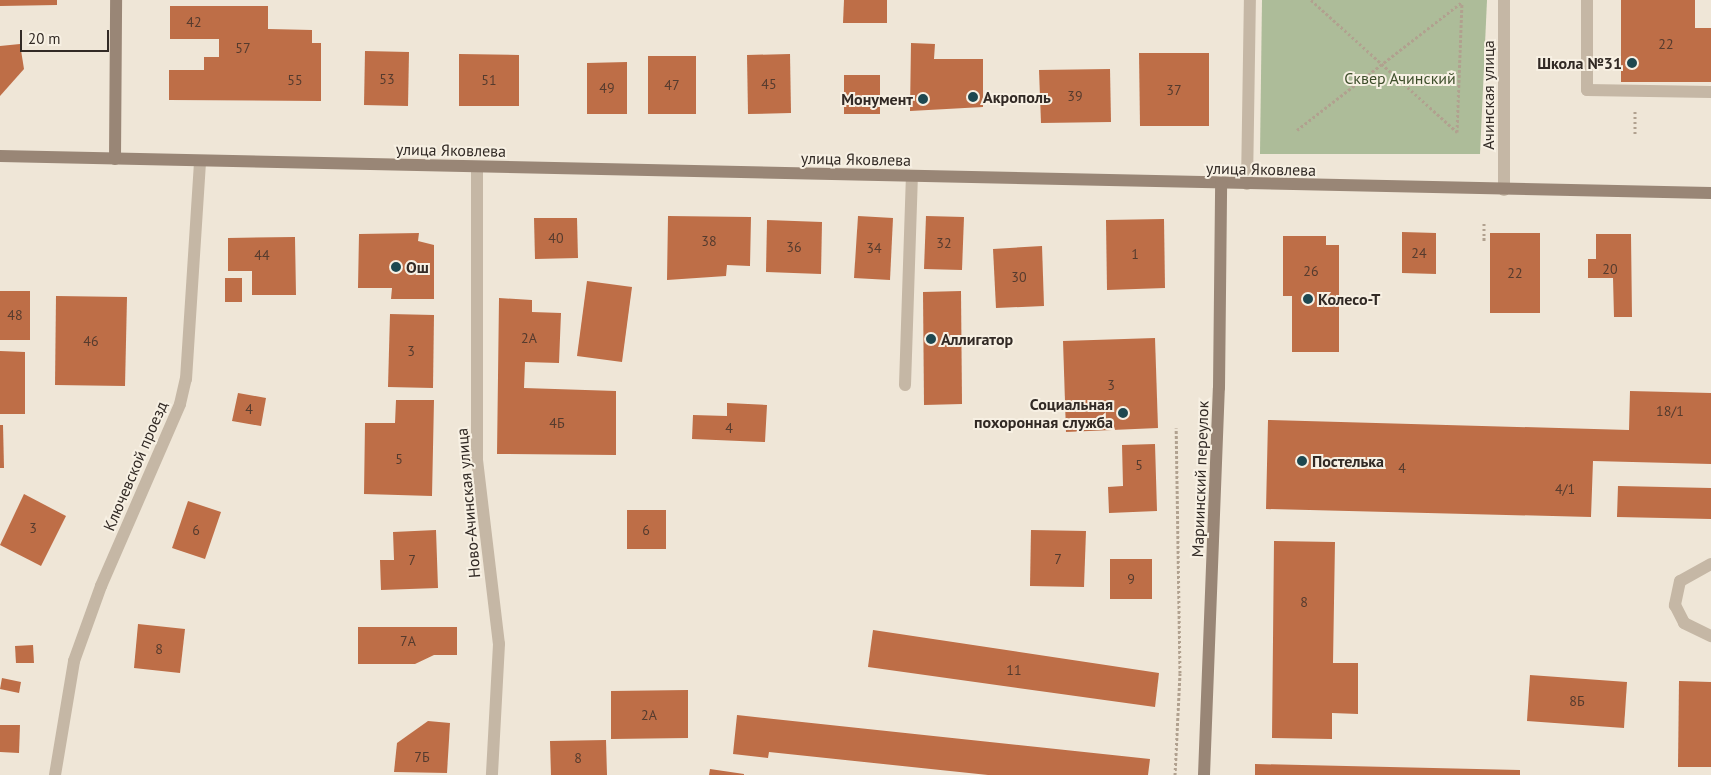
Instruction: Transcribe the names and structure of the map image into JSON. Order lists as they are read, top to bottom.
{
  "streets": {
    "main road": ["улица Яковлева", "Мариинский переулок"],
    "street": ["Ачинская улица", "Ключевской проезд", "Ново-Ачинская улица"]
  },
  "crossings": [
    ["Ачинская улица", "улица Яковлева"],
    ["улица Яковлева", "Ключевской проезд"],
    ["улица Яковлева", "Мариинский переулок"],
    ["улица Яковлева", "Ново-Ачинская улица"]
  ],
  "parks": ["Сквер Ачинский"],
  "places": [
    "Школа №31",
    "Акрополь",
    "Монумент",
    "Ош",
    "Колесо-Т",
    "Аллигатор",
    "Социальная похоронная служба",
    "Постелька"
  ],
  "house_numbers": [
    "42",
    "22",
    "57",
    "53",
    "55",
    "51",
    "45",
    "47",
    "49",
    "37",
    "39",
    "40",
    "38",
    "32",
    "36",
    "34",
    "24",
    "1",
    "44",
    "20",
    "26",
    "22",
    "30",
    "48",
    "2А",
    "46",
    "3",
    "3",
    "4",
    "18/1",
    "4Б",
    "4",
    "5",
    "5",
    "4",
    "4/1",
    "3",
    "6",
    "6",
    "7",
    "7",
    "9",
    "8",
    "7А",
    "8",
    "11",
    "8Б",
    "2А",
    "7Б",
    "8"
  ],
  "scale_bar": "20 m"
}
